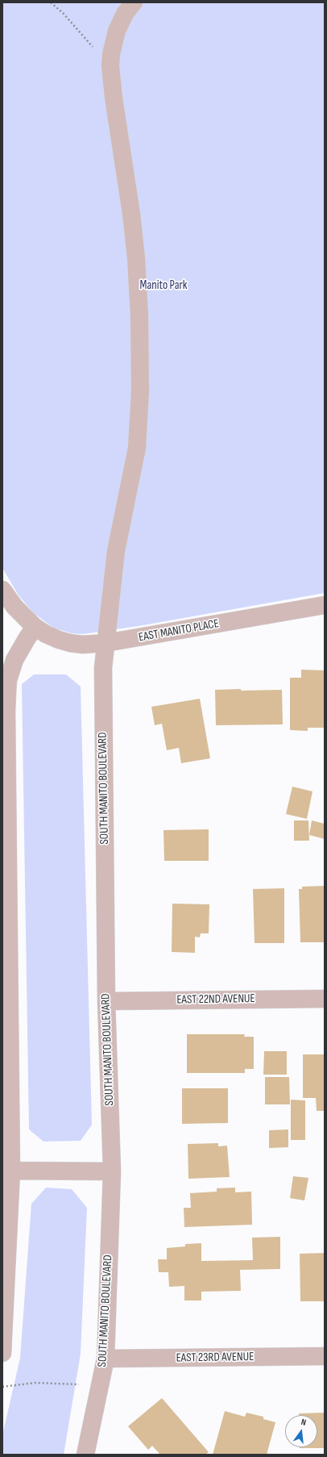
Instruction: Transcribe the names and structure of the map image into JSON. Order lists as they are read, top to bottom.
{
  "streets": {
    "street": [
      "EAST MANITO PLACE",
      "SOUTH MANITO BOULEVARD",
      "EAST 22ND AVENUE",
      "EAST 23RD AVENUE"
    ]
  },
  "crossings": [
    ["EAST MANITO PLACE", "SOUTH MANITO BOULEVARD"],
    ["SOUTH MANITO BOULEVARD", "EAST 22ND AVENUE"],
    ["SOUTH MANITO BOULEVARD", "EAST 23RD AVENUE"]
  ],
  "parks": ["Manito Park"],
  "north": "top"
}
